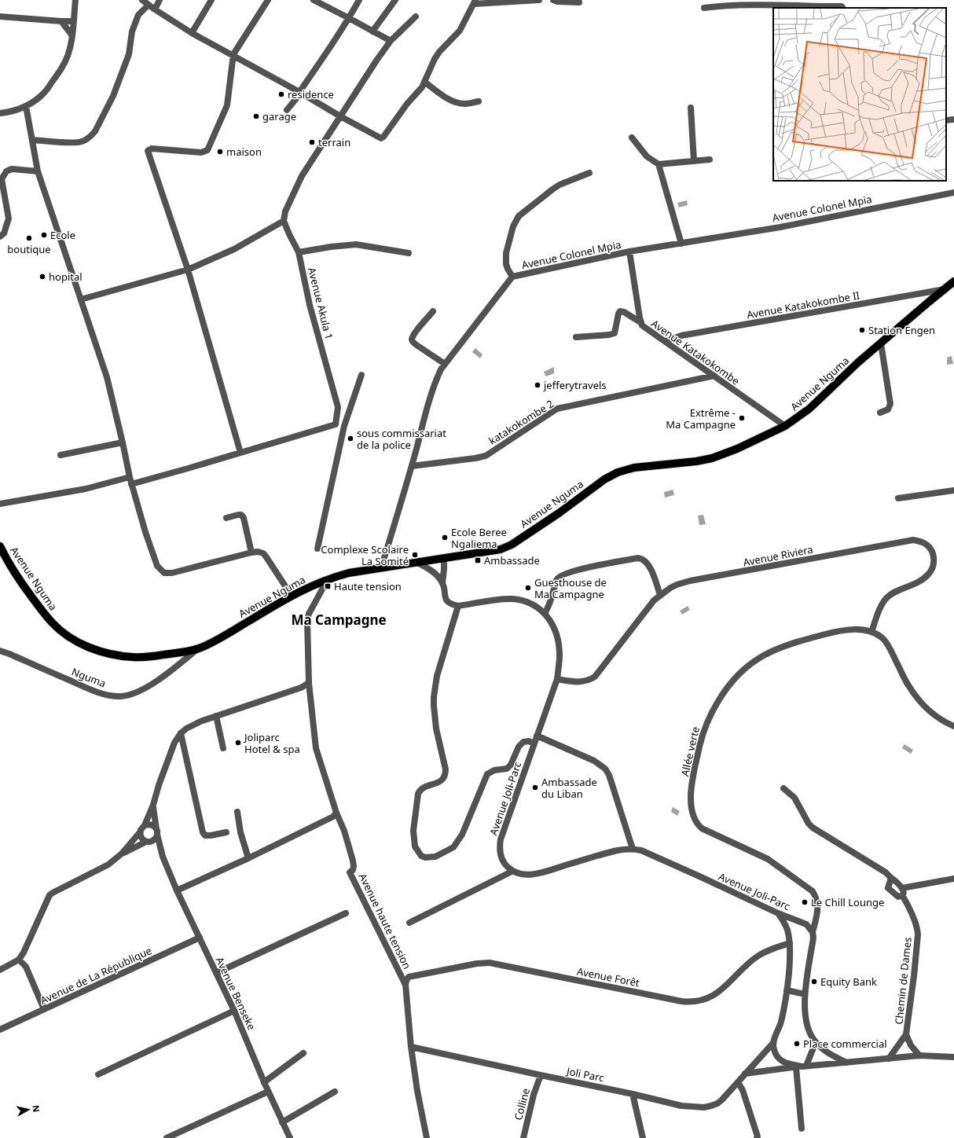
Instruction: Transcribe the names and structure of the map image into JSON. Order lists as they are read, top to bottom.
{
  "streets": {
    "main road": ["Avenue Nguma"],
    "street": [
      "Avenue Colonel Mpia",
      "Avenue Akula 1",
      "Avenue Katakokombe II",
      "Avenue Katakokombe",
      "katakokombe 2",
      "Avenue Riviera",
      "Nguma",
      "Allée verte",
      "Avenue Joli-Parc",
      "Avenue haute tension",
      "Avenue de La République",
      "Avenue Forêt",
      "Chemin de Dames",
      "Avenue Benseke",
      "Joli Parc",
      "Colline"
    ]
  },
  "crossings": [
    ["Avenue Colonel Mpia", "Avenue Katakokombe"],
    ["Avenue Colonel Mpia", "Avenue Nguma"],
    ["Avenue Colonel Mpia", "katakokombe 2"],
    ["Avenue Katakokombe II", "Avenue Katakokombe"],
    ["Avenue Katakokombe II", "Avenue Nguma"],
    ["Avenue Katakokombe", "Avenue Nguma"],
    ["Avenue Katakokombe", "katakokombe 2"],
    ["Avenue Nguma", "Nguma"],
    ["Avenue Nguma", "Avenue haute tension"],
    ["Avenue Riviera", "Allée verte"],
    ["Avenue Riviera", "Avenue Joli-Parc"],
    ["Allée verte", "Avenue Joli-Parc"],
    ["Avenue haute tension", "Avenue Forêt"],
    ["Avenue de La République", "Avenue Benseke"],
    ["Joli Parc", "Colline"]
  ],
  "districts": ["Ma Campagne"],
  "places": {
    "other": [
      "residence",
      "garage",
      "terrain",
      "maison",
      "Ecole",
      "boutique",
      "hopital",
      "Station Engen",
      "jefferytravels",
      "Extrême - Ma Campagne",
      "sous commissariat de la police",
      "Ecole Beree Ngaliema",
      "Complexe Scolaire La Somité",
      "Guesthouse de Ma Campagne",
      "Joliparc Hotel & spa",
      "Ambassade du Liban",
      "Le Chill Lounge",
      "Equity Bank",
      "Place commercial"
    ],
    "transit": ["Ambassade", "Haute tension"]
  },
  "north": "right"
}
